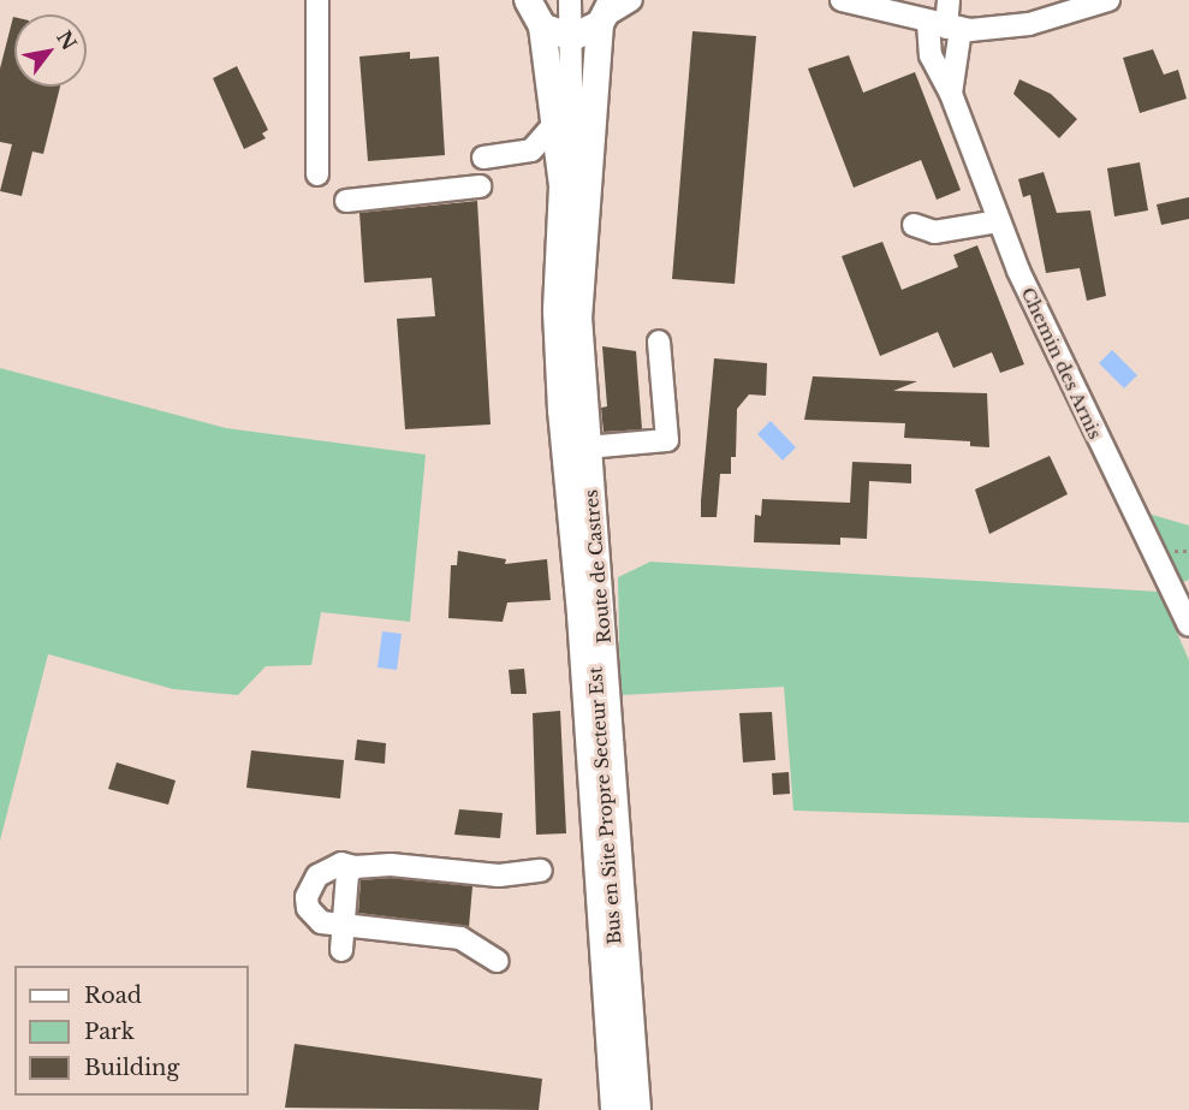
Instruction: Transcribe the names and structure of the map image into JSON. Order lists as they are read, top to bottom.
{
  "streets": {
    "main road": ["Route de Castres"],
    "street": ["Chemin des Arnis", "Bus en Site Propre Secteur Est"]
  },
  "crossings": [
    ["Route de Castres", "Bus en Site Propre Secteur Est"]
  ],
  "legend": ["Road", "Park", "Building"],
  "north": "top right"
}
